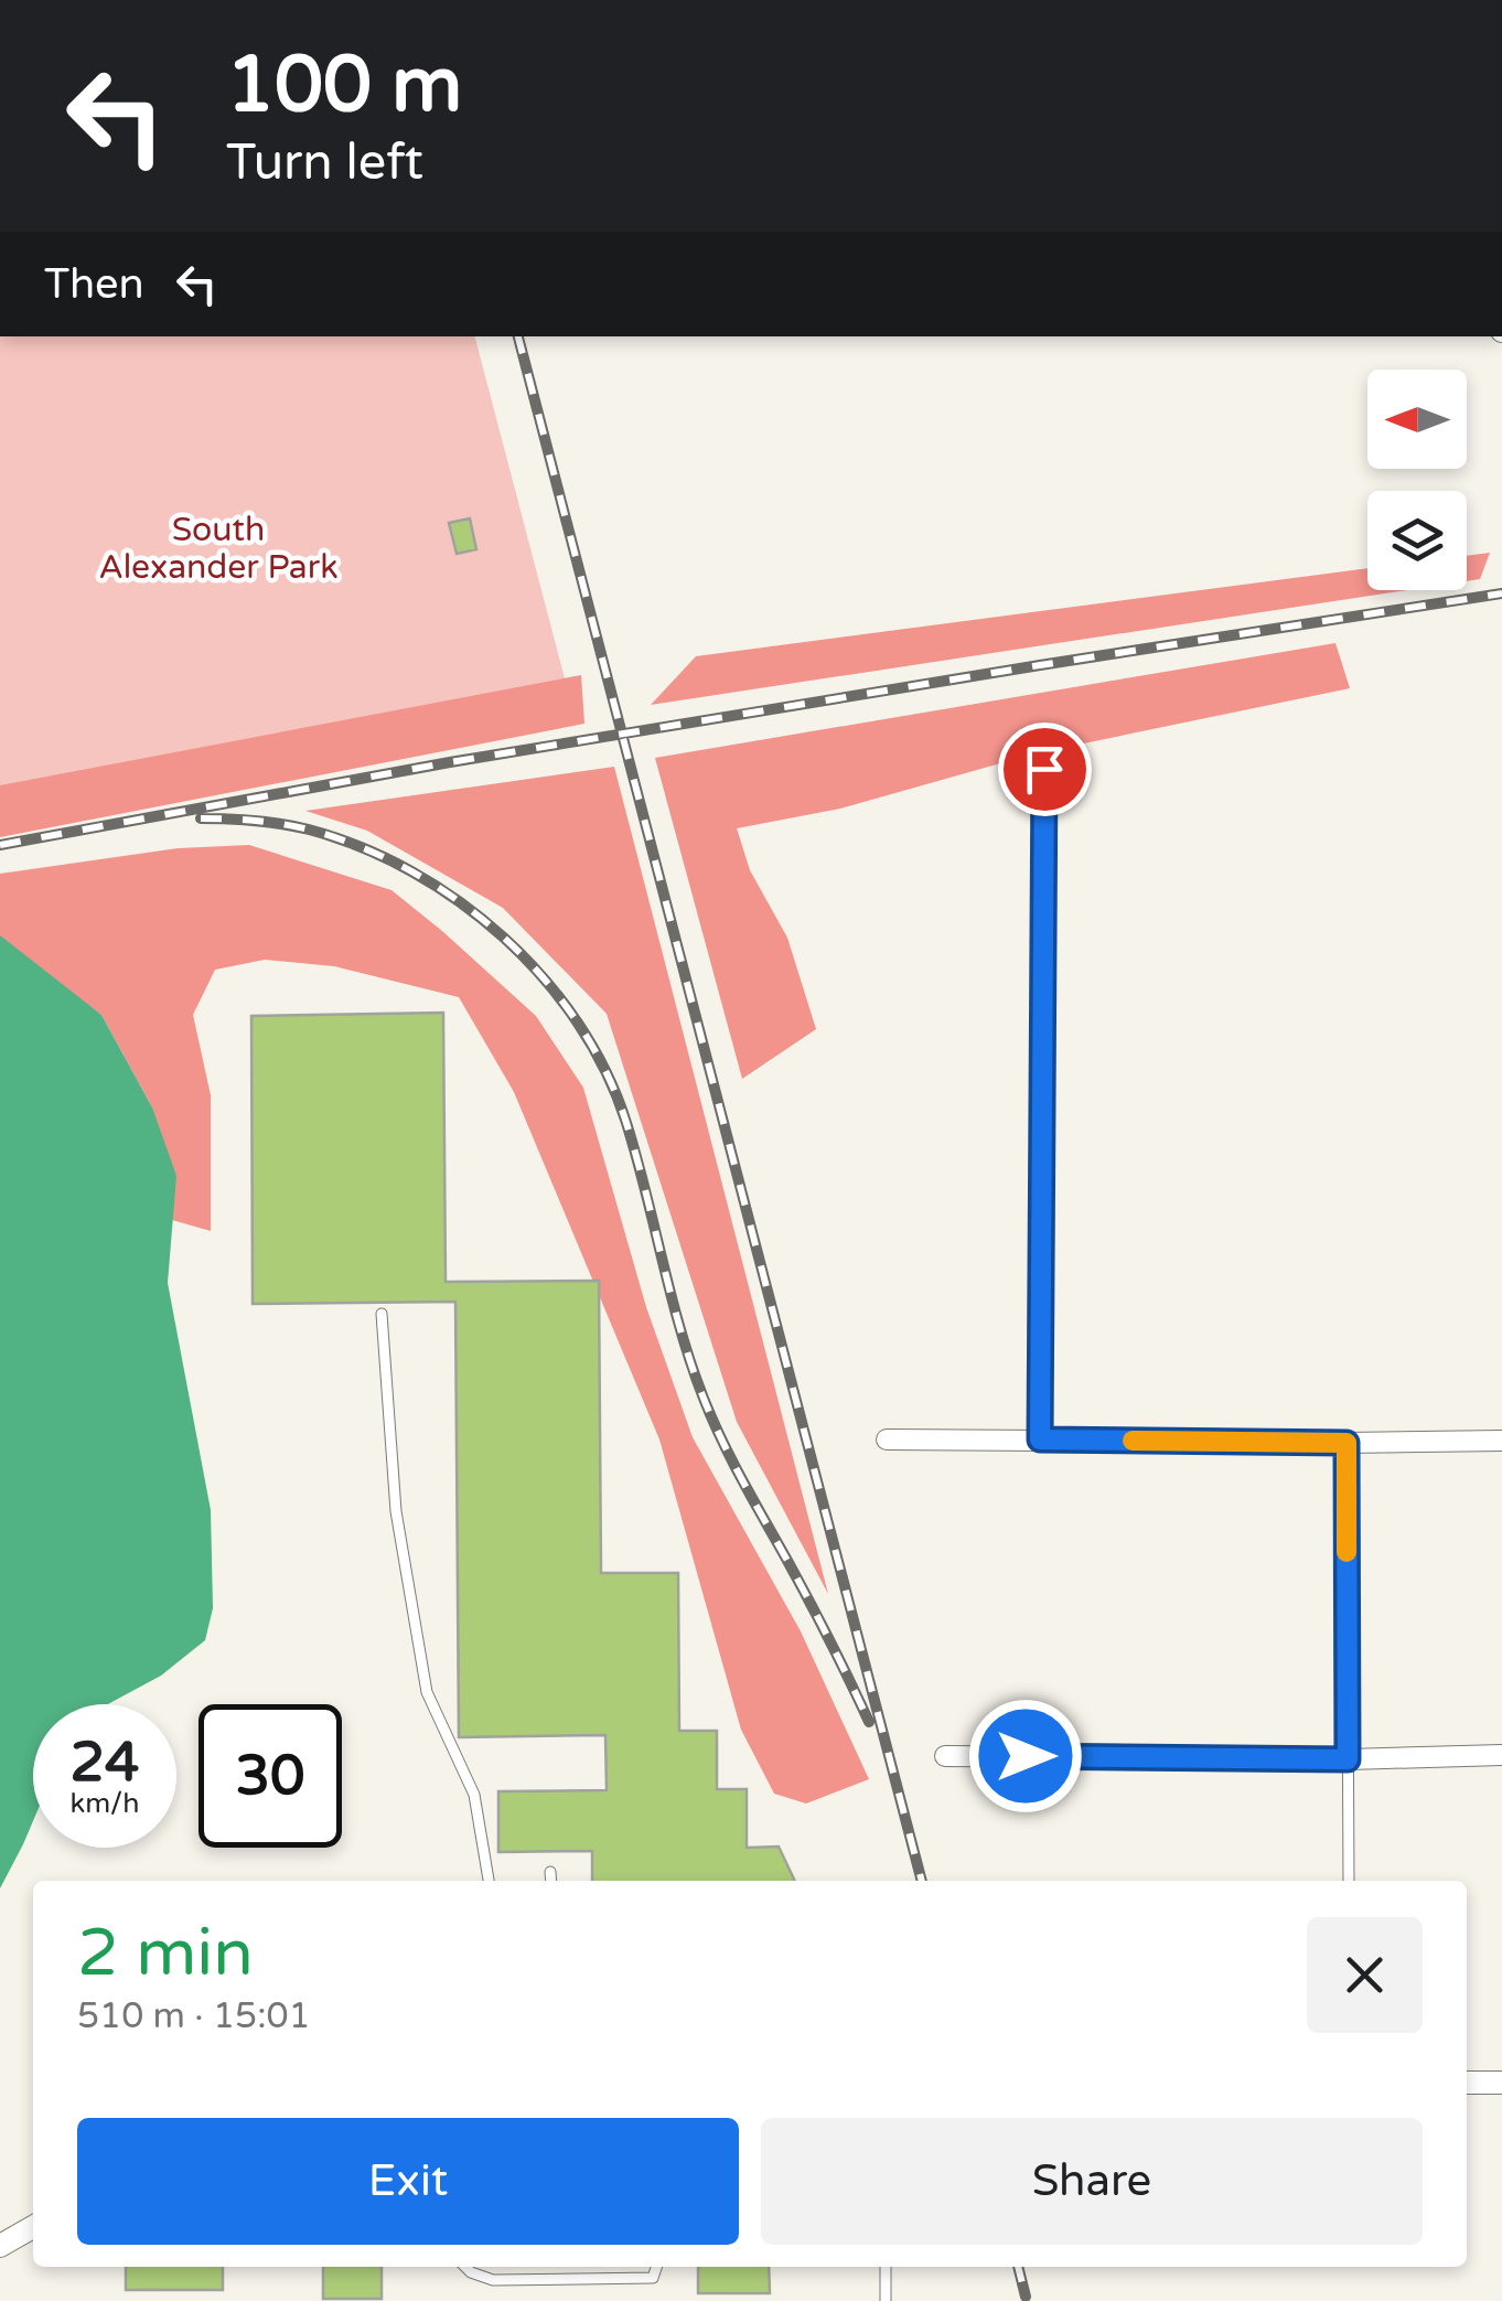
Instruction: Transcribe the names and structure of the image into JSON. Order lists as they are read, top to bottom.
{
  "parks": ["South Alexander Park"],
  "north": "left",
  "page": {
    "turn": ["100 m", "Turn left"],
    "then": "Then",
    "speed": "24 km/h",
    "limit": "30",
    "heading": ["2 min", "510 m · 15:01"],
    "buttons": ["Exit", "Share"]
  }
}
